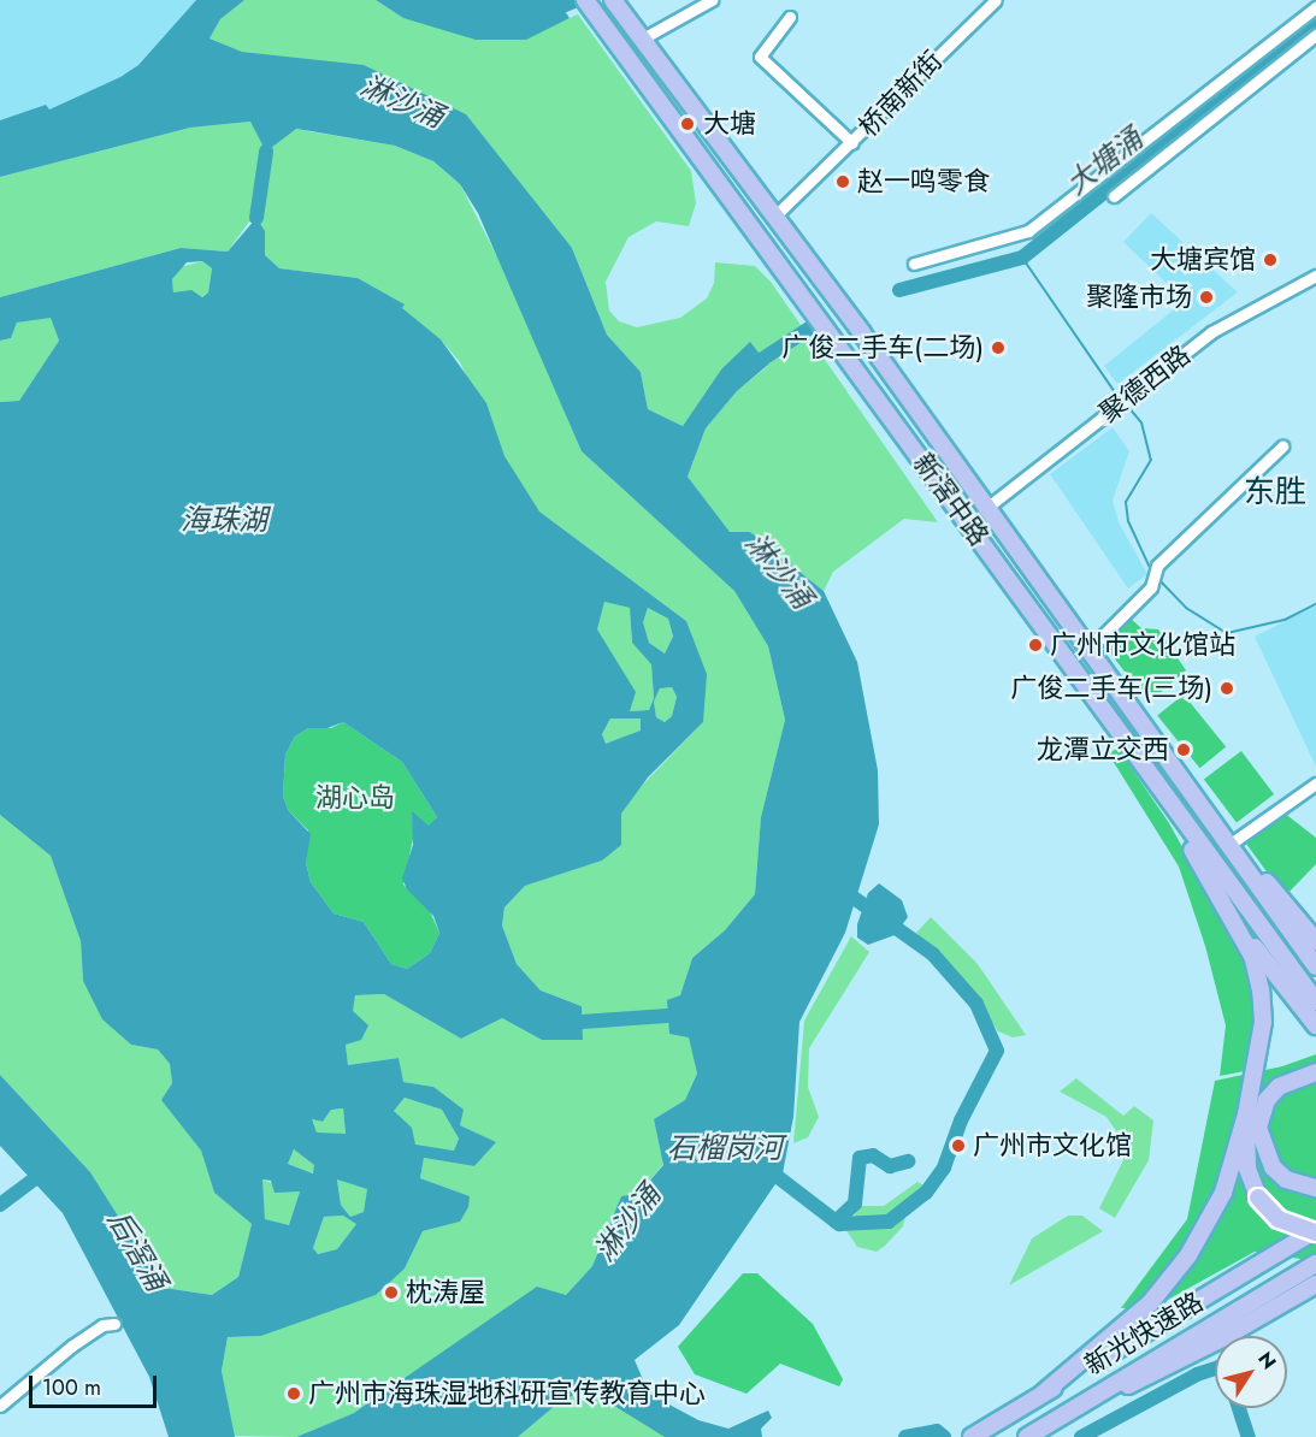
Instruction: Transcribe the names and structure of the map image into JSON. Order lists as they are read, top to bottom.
{
  "streets": {
    "highway": ["新滘中路", "新光快速路"],
    "street": ["桥南新街", "聚德西路"]
  },
  "crossings": [
    ["桥南新街", "新滘中路"],
    ["聚德西路", "新滘中路"]
  ],
  "districts": ["东胜"],
  "water": [
    "淋沙涌",
    "大塘涌",
    "海珠湖",
    "石榴岗河",
    "后滘涌"
  ],
  "parks": ["湖心岛"],
  "places": [
    "大塘",
    "赵一鸣零食",
    "大塘宾馆",
    "聚隆市场",
    "广俊二手车(二场)",
    "广州市文化馆站",
    "广俊二手车(三场)",
    "龙潭立交西",
    "广州市文化馆",
    "枕涛屋",
    "广州市海珠湿地科研宣传教育中心"
  ],
  "scale_bar": "100 m",
  "north": "top right"
}
